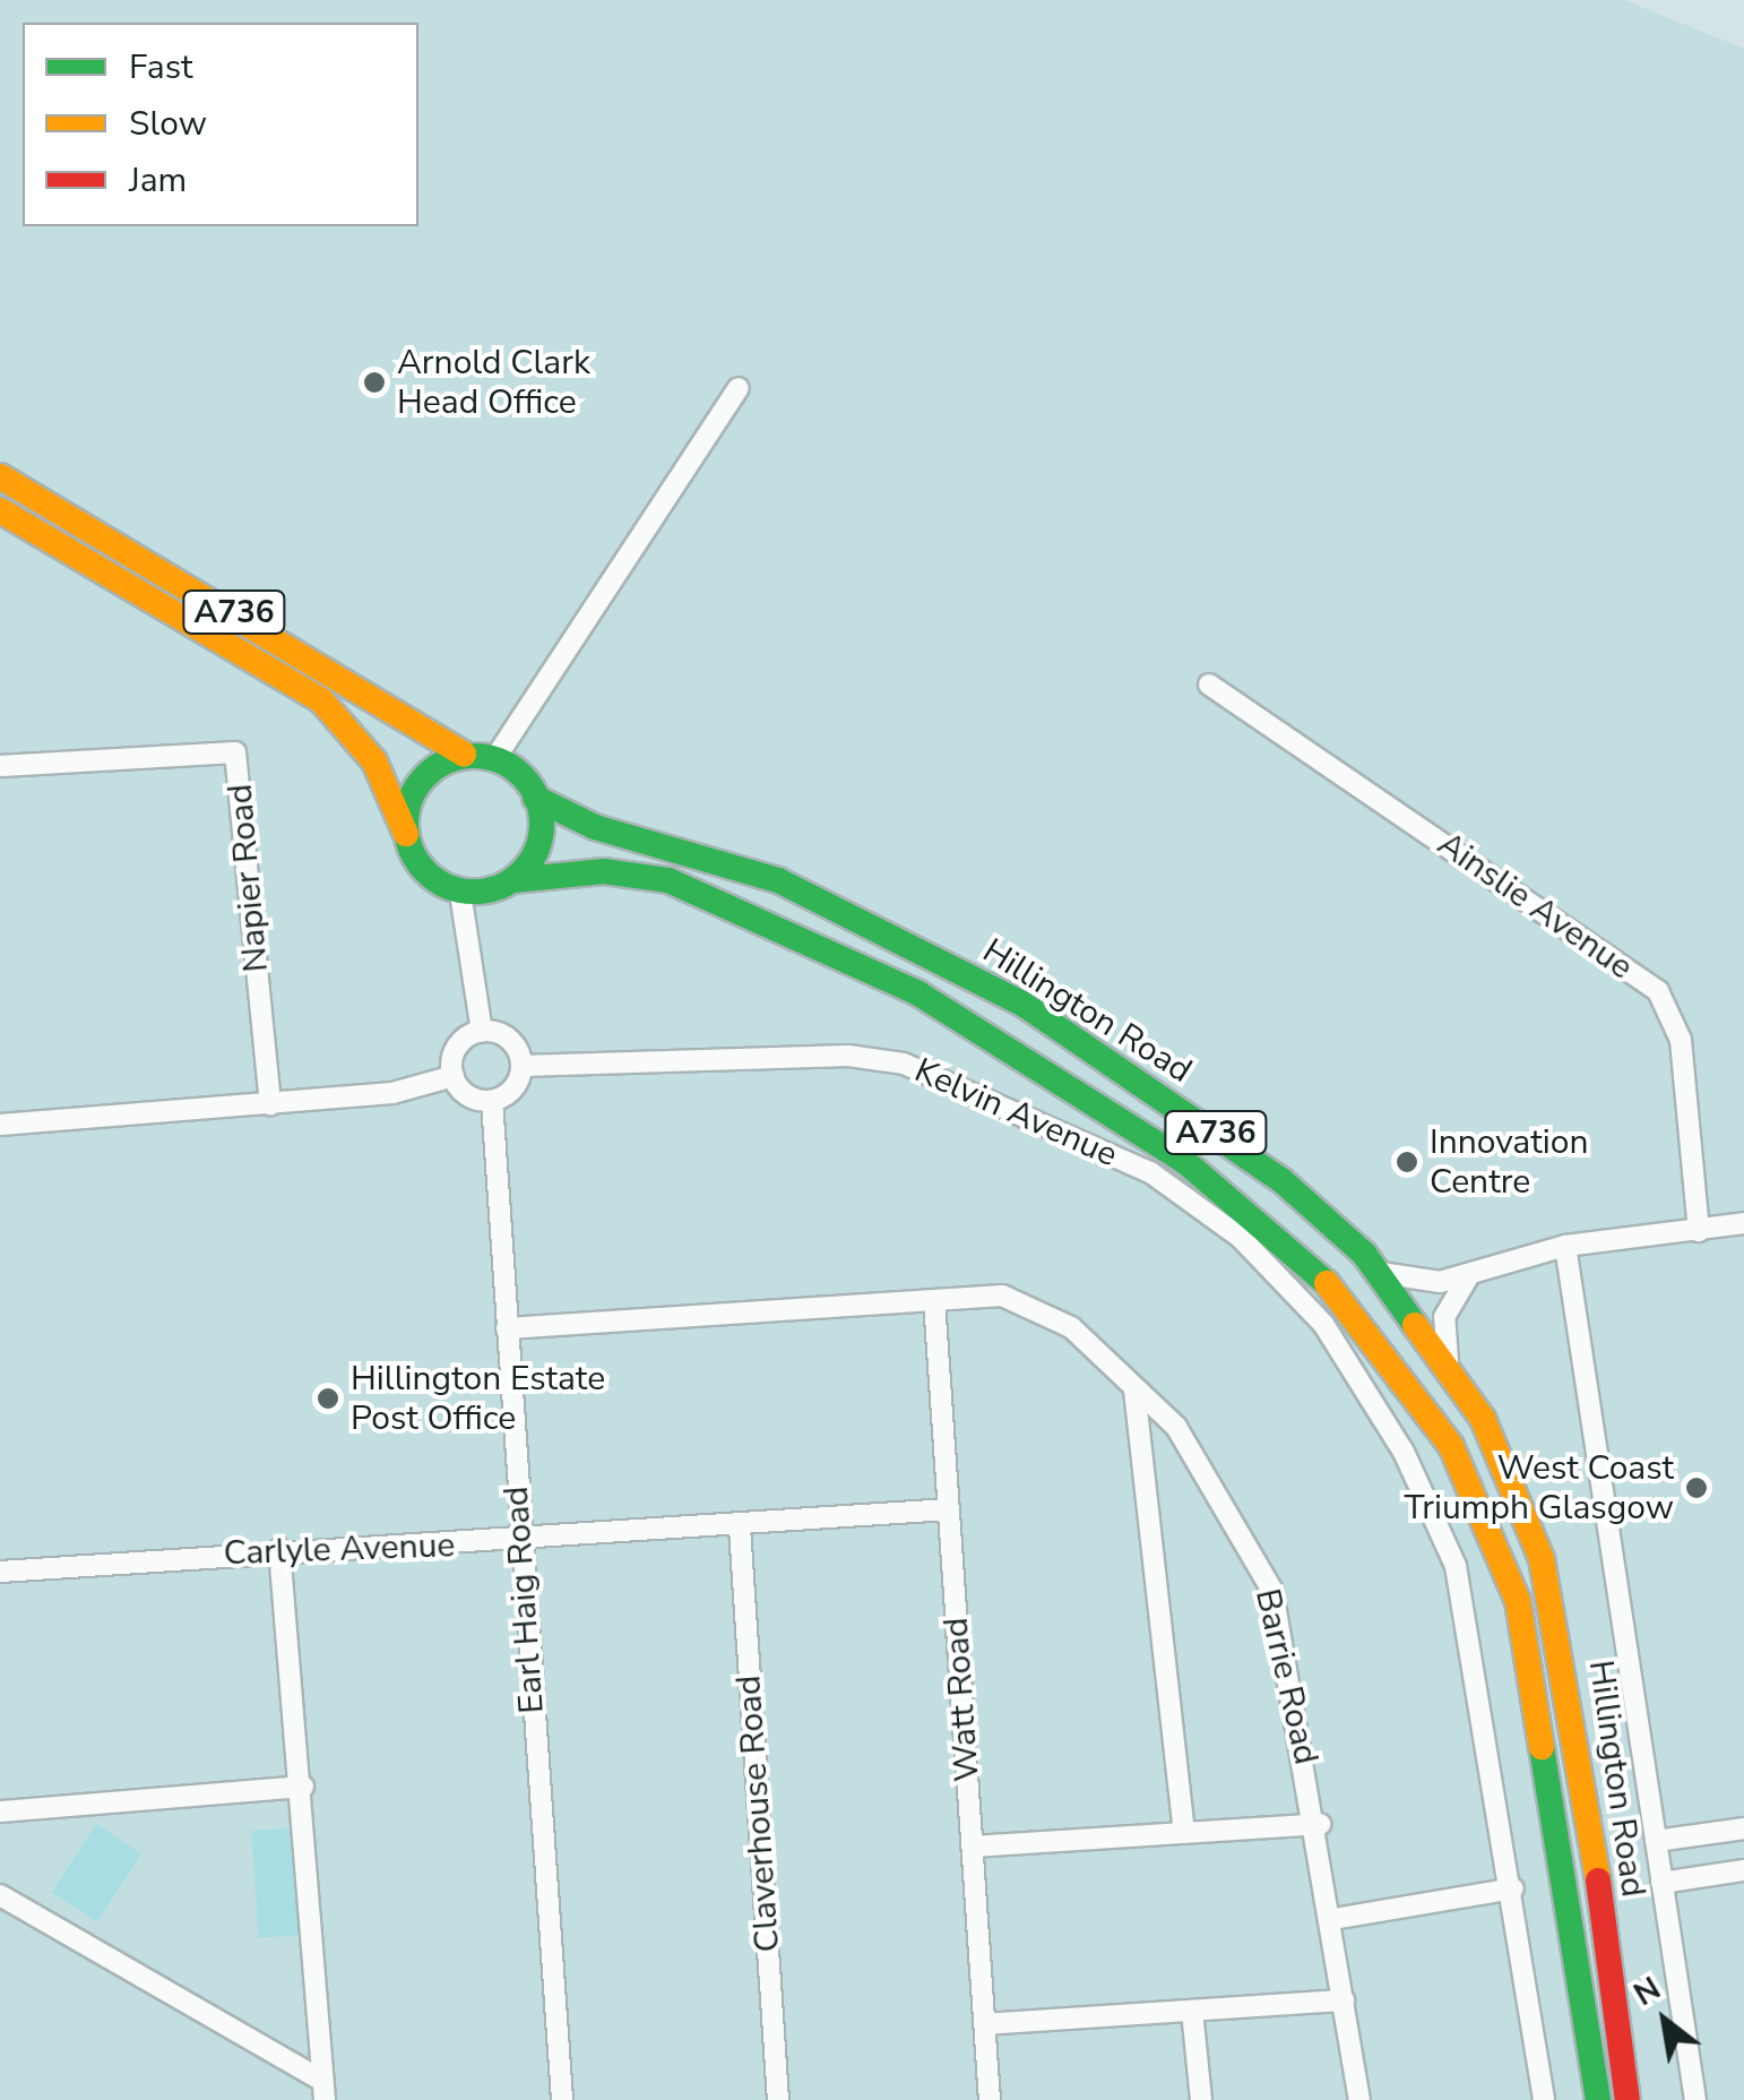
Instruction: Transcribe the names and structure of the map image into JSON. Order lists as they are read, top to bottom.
{
  "streets": {
    "main road": ["A736", "Hillington Road"],
    "street": [
      "Napier Road",
      "Ainslie Avenue",
      "Kelvin Avenue",
      "Carlyle Avenue",
      "Earl Haig Road",
      "Barrie Road",
      "Watt Road",
      "Claverhouse Road"
    ]
  },
  "crossings": [
    ["A736", "Hillington Road"],
    ["Kelvin Avenue", "Earl Haig Road"],
    ["Carlyle Avenue", "Earl Haig Road"],
    ["Carlyle Avenue", "Watt Road"],
    ["Carlyle Avenue", "Claverhouse Road"],
    ["Earl Haig Road", "Barrie Road"],
    ["Barrie Road", "Watt Road"]
  ],
  "places": [
    "Arnold Clark Head Office",
    "Innovation Centre",
    "Hillington Estate Post Office",
    "West Coast Triumph Glasgow"
  ],
  "legend": ["Fast", "Slow", "Jam"],
  "north": "top left"
}
